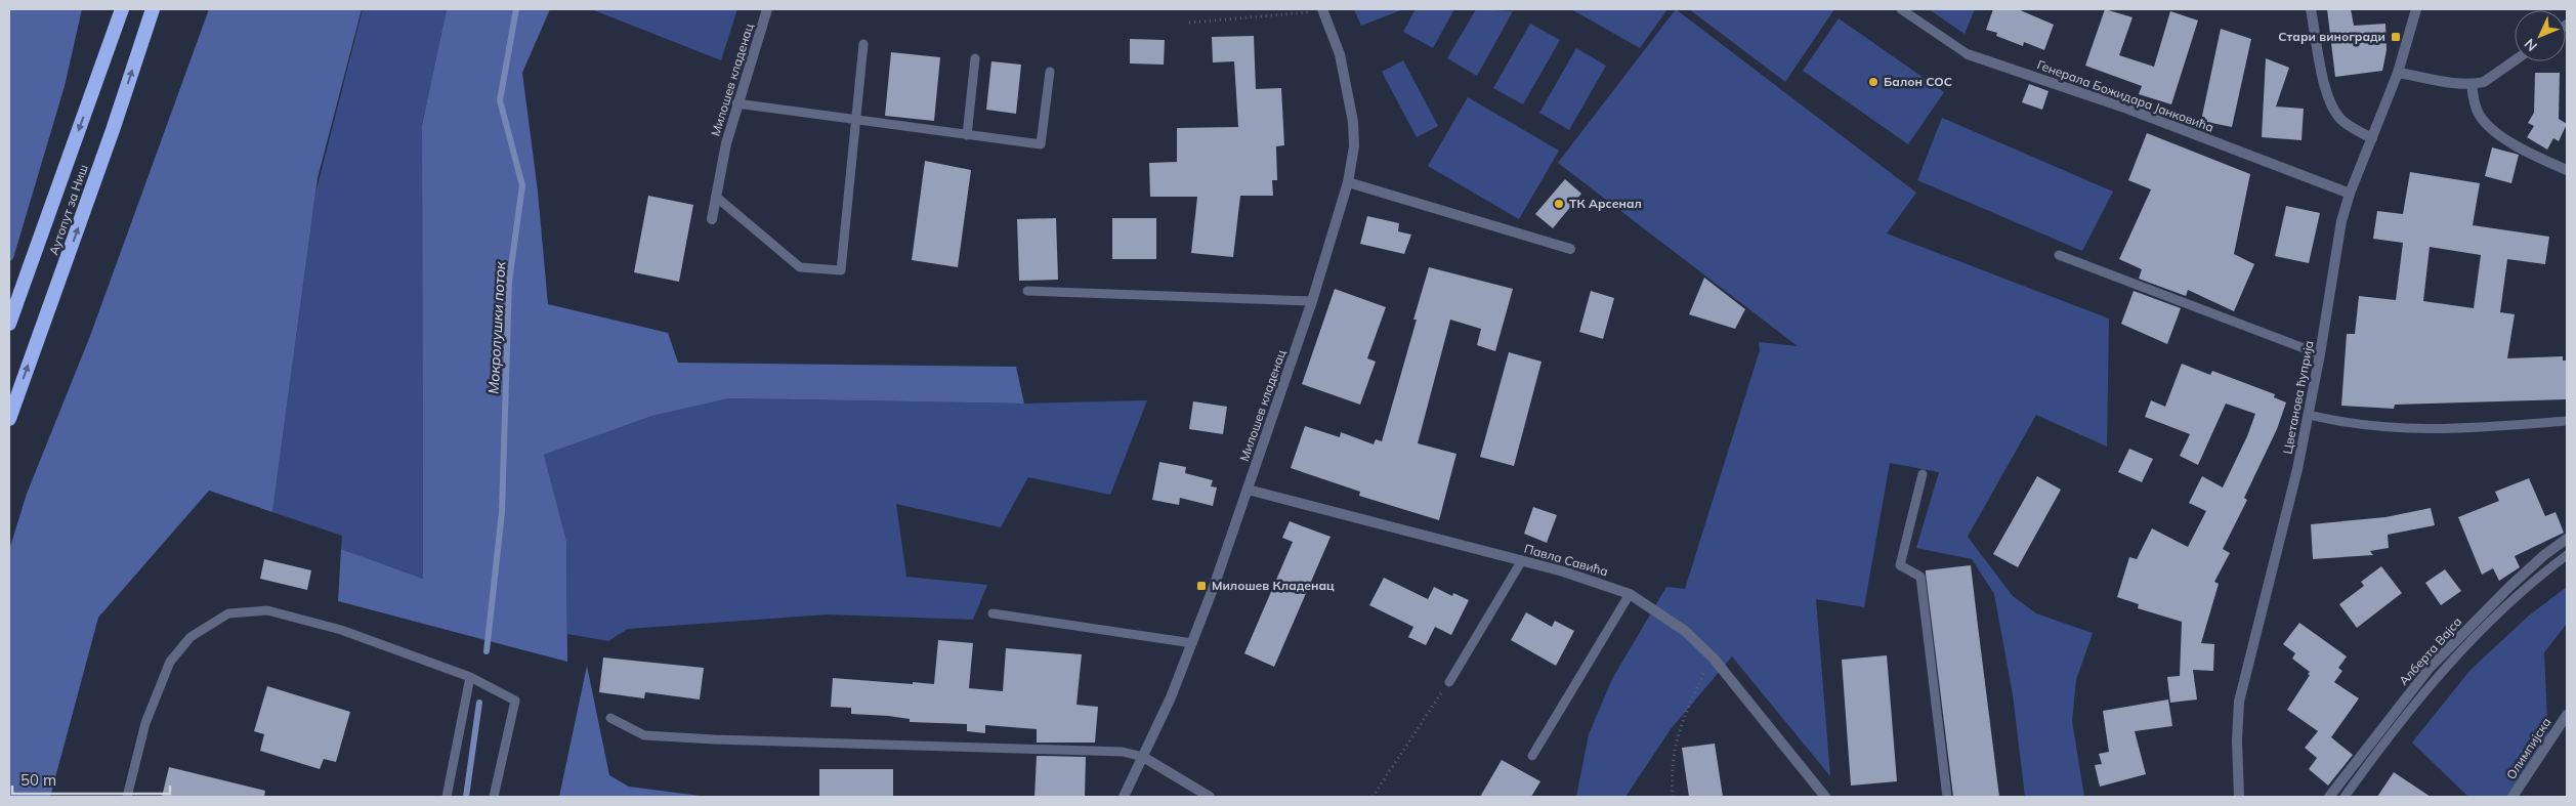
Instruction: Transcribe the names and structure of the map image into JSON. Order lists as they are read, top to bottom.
{
  "streets": {
    "highway": ["Аутопут за Ниш"],
    "street": [
      "Милошев кладенац",
      "Генерала Божидара Јанковића",
      "Цветанова ћуприја",
      "Павла Савића",
      "Алберта Вајса",
      "Олимпијска"
    ]
  },
  "crossings": [
    ["Милошев кладенац", "Павла Савића"],
    ["Генерала Божидара Јанковића", "Цветанова ћуприја"]
  ],
  "water": ["Мокролушки поток"],
  "places": {
    "transit": ["Стари виногради", "Милошев Кладенац"],
    "other": ["Балон СОС", "ТК Арсенал"]
  },
  "scale_bar": "50 m",
  "north": "bottom left"
}
